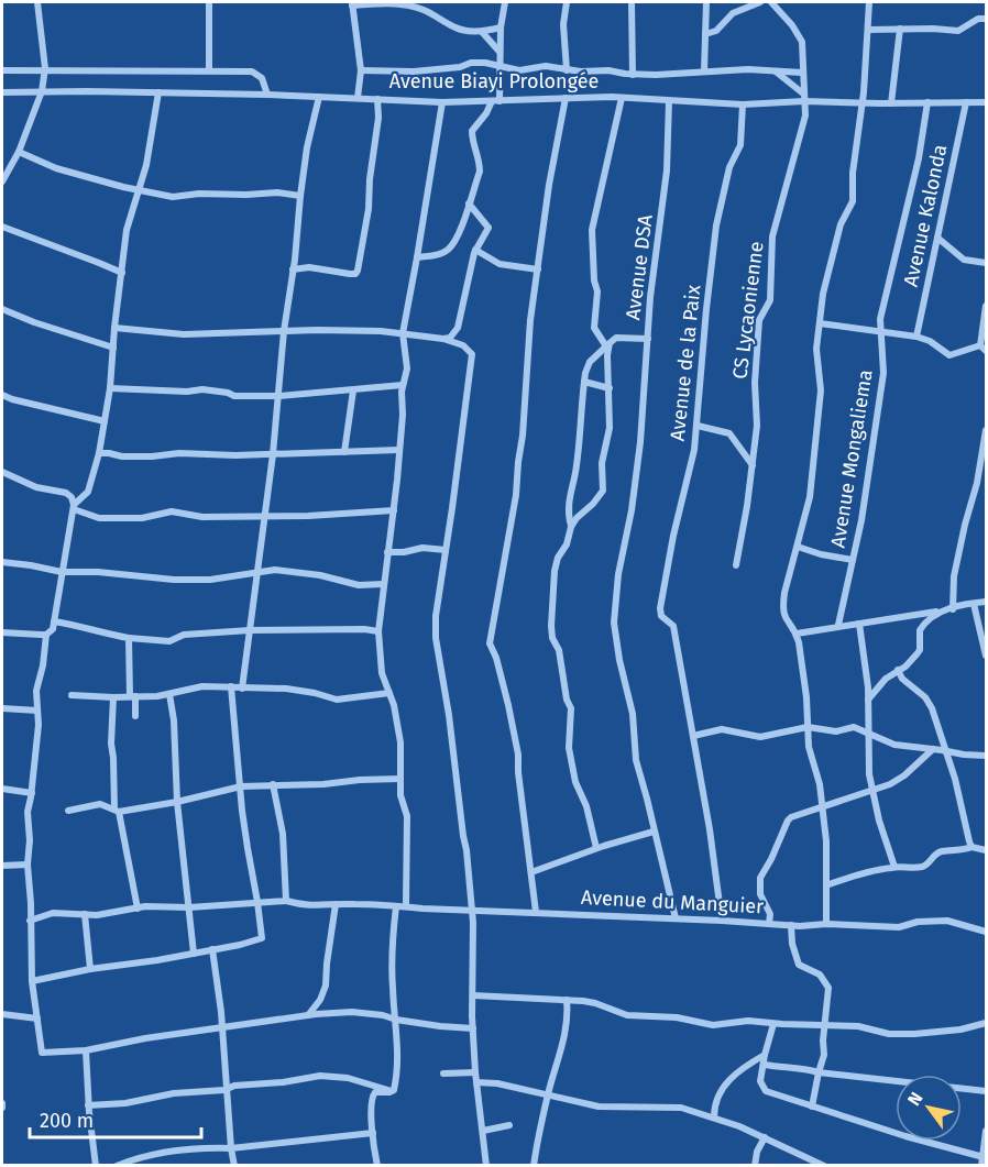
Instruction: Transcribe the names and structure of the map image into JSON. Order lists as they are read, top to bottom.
{
  "streets": {
    "street": [
      "Avenue Biayi Prolongée",
      "Avenue Kalonda",
      "Avenue DSA",
      "CS Lycaonienne",
      "Avenue de la Paix",
      "Avenue Mongaliema",
      "Avenue du Manguier"
    ]
  },
  "crossings": [
    ["Avenue Biayi Prolongée", "Avenue Kalonda"],
    ["Avenue Biayi Prolongée", "Avenue DSA"],
    ["Avenue Biayi Prolongée", "CS Lycaonienne"],
    ["Avenue Biayi Prolongée", "Avenue de la Paix"],
    ["Avenue Biayi Prolongée", "Avenue Mongaliema"],
    ["Avenue de la Paix", "Avenue du Manguier"]
  ],
  "scale_bar": "200 m",
  "north": "top left"
}
